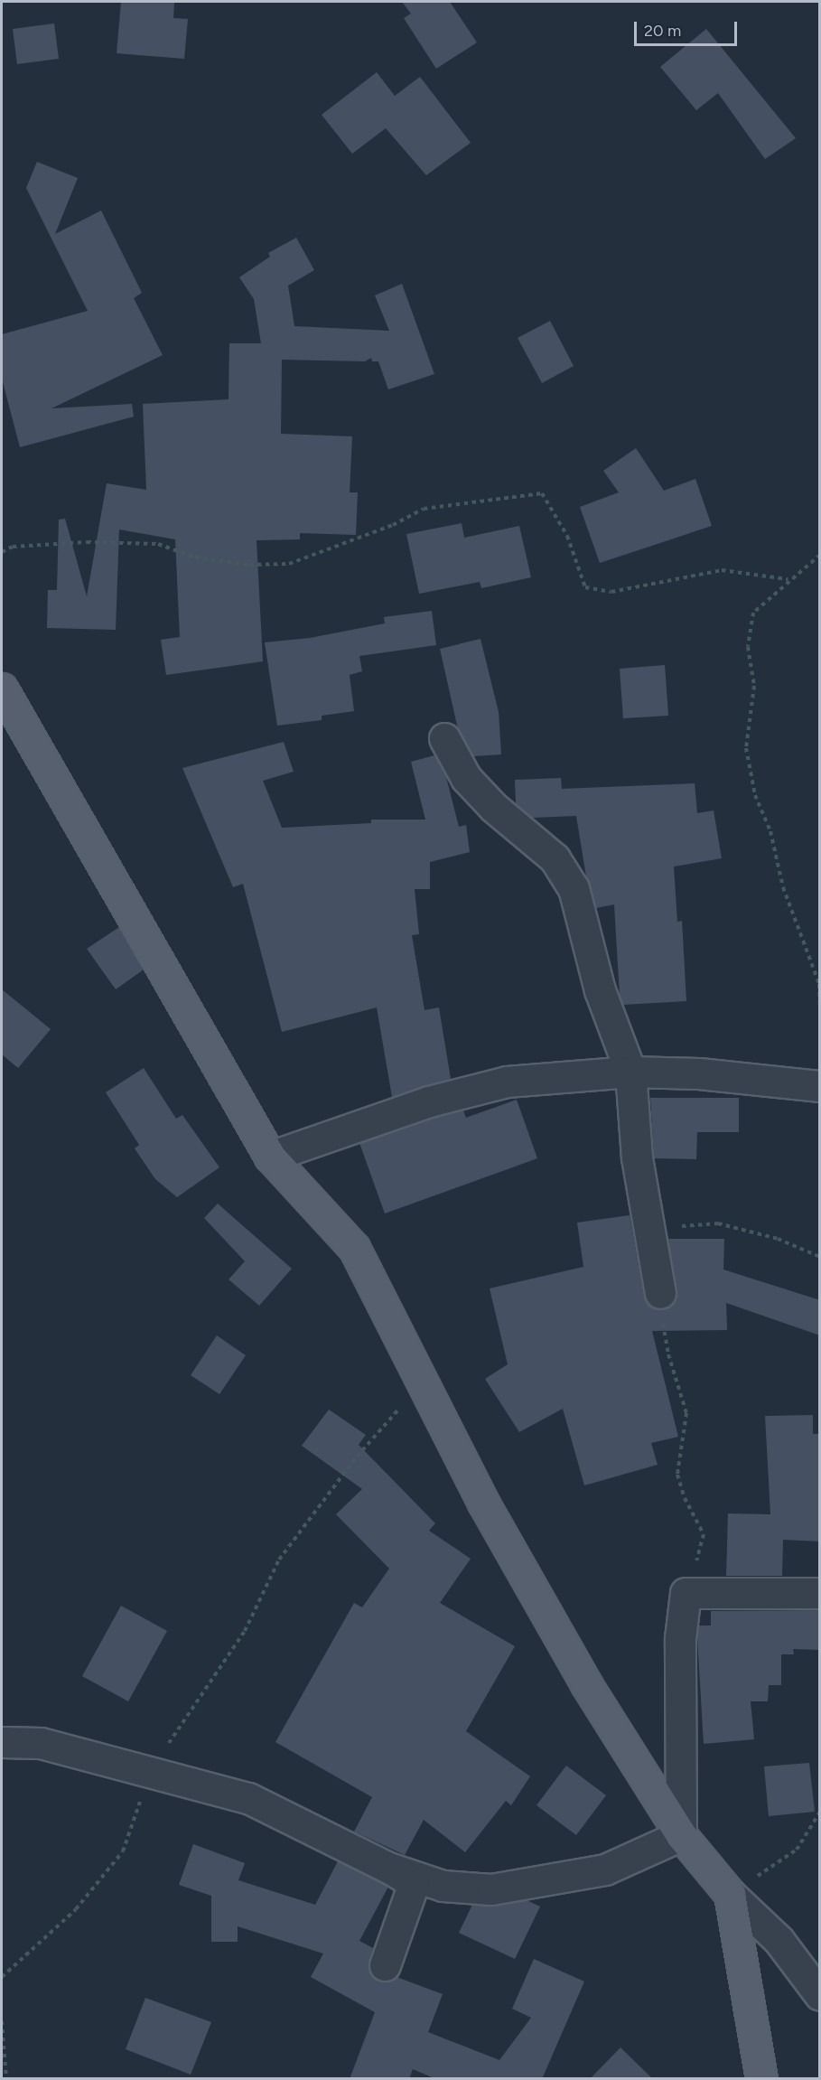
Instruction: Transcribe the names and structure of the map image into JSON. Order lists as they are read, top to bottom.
{
  "scale_bar": "20 m"
}
